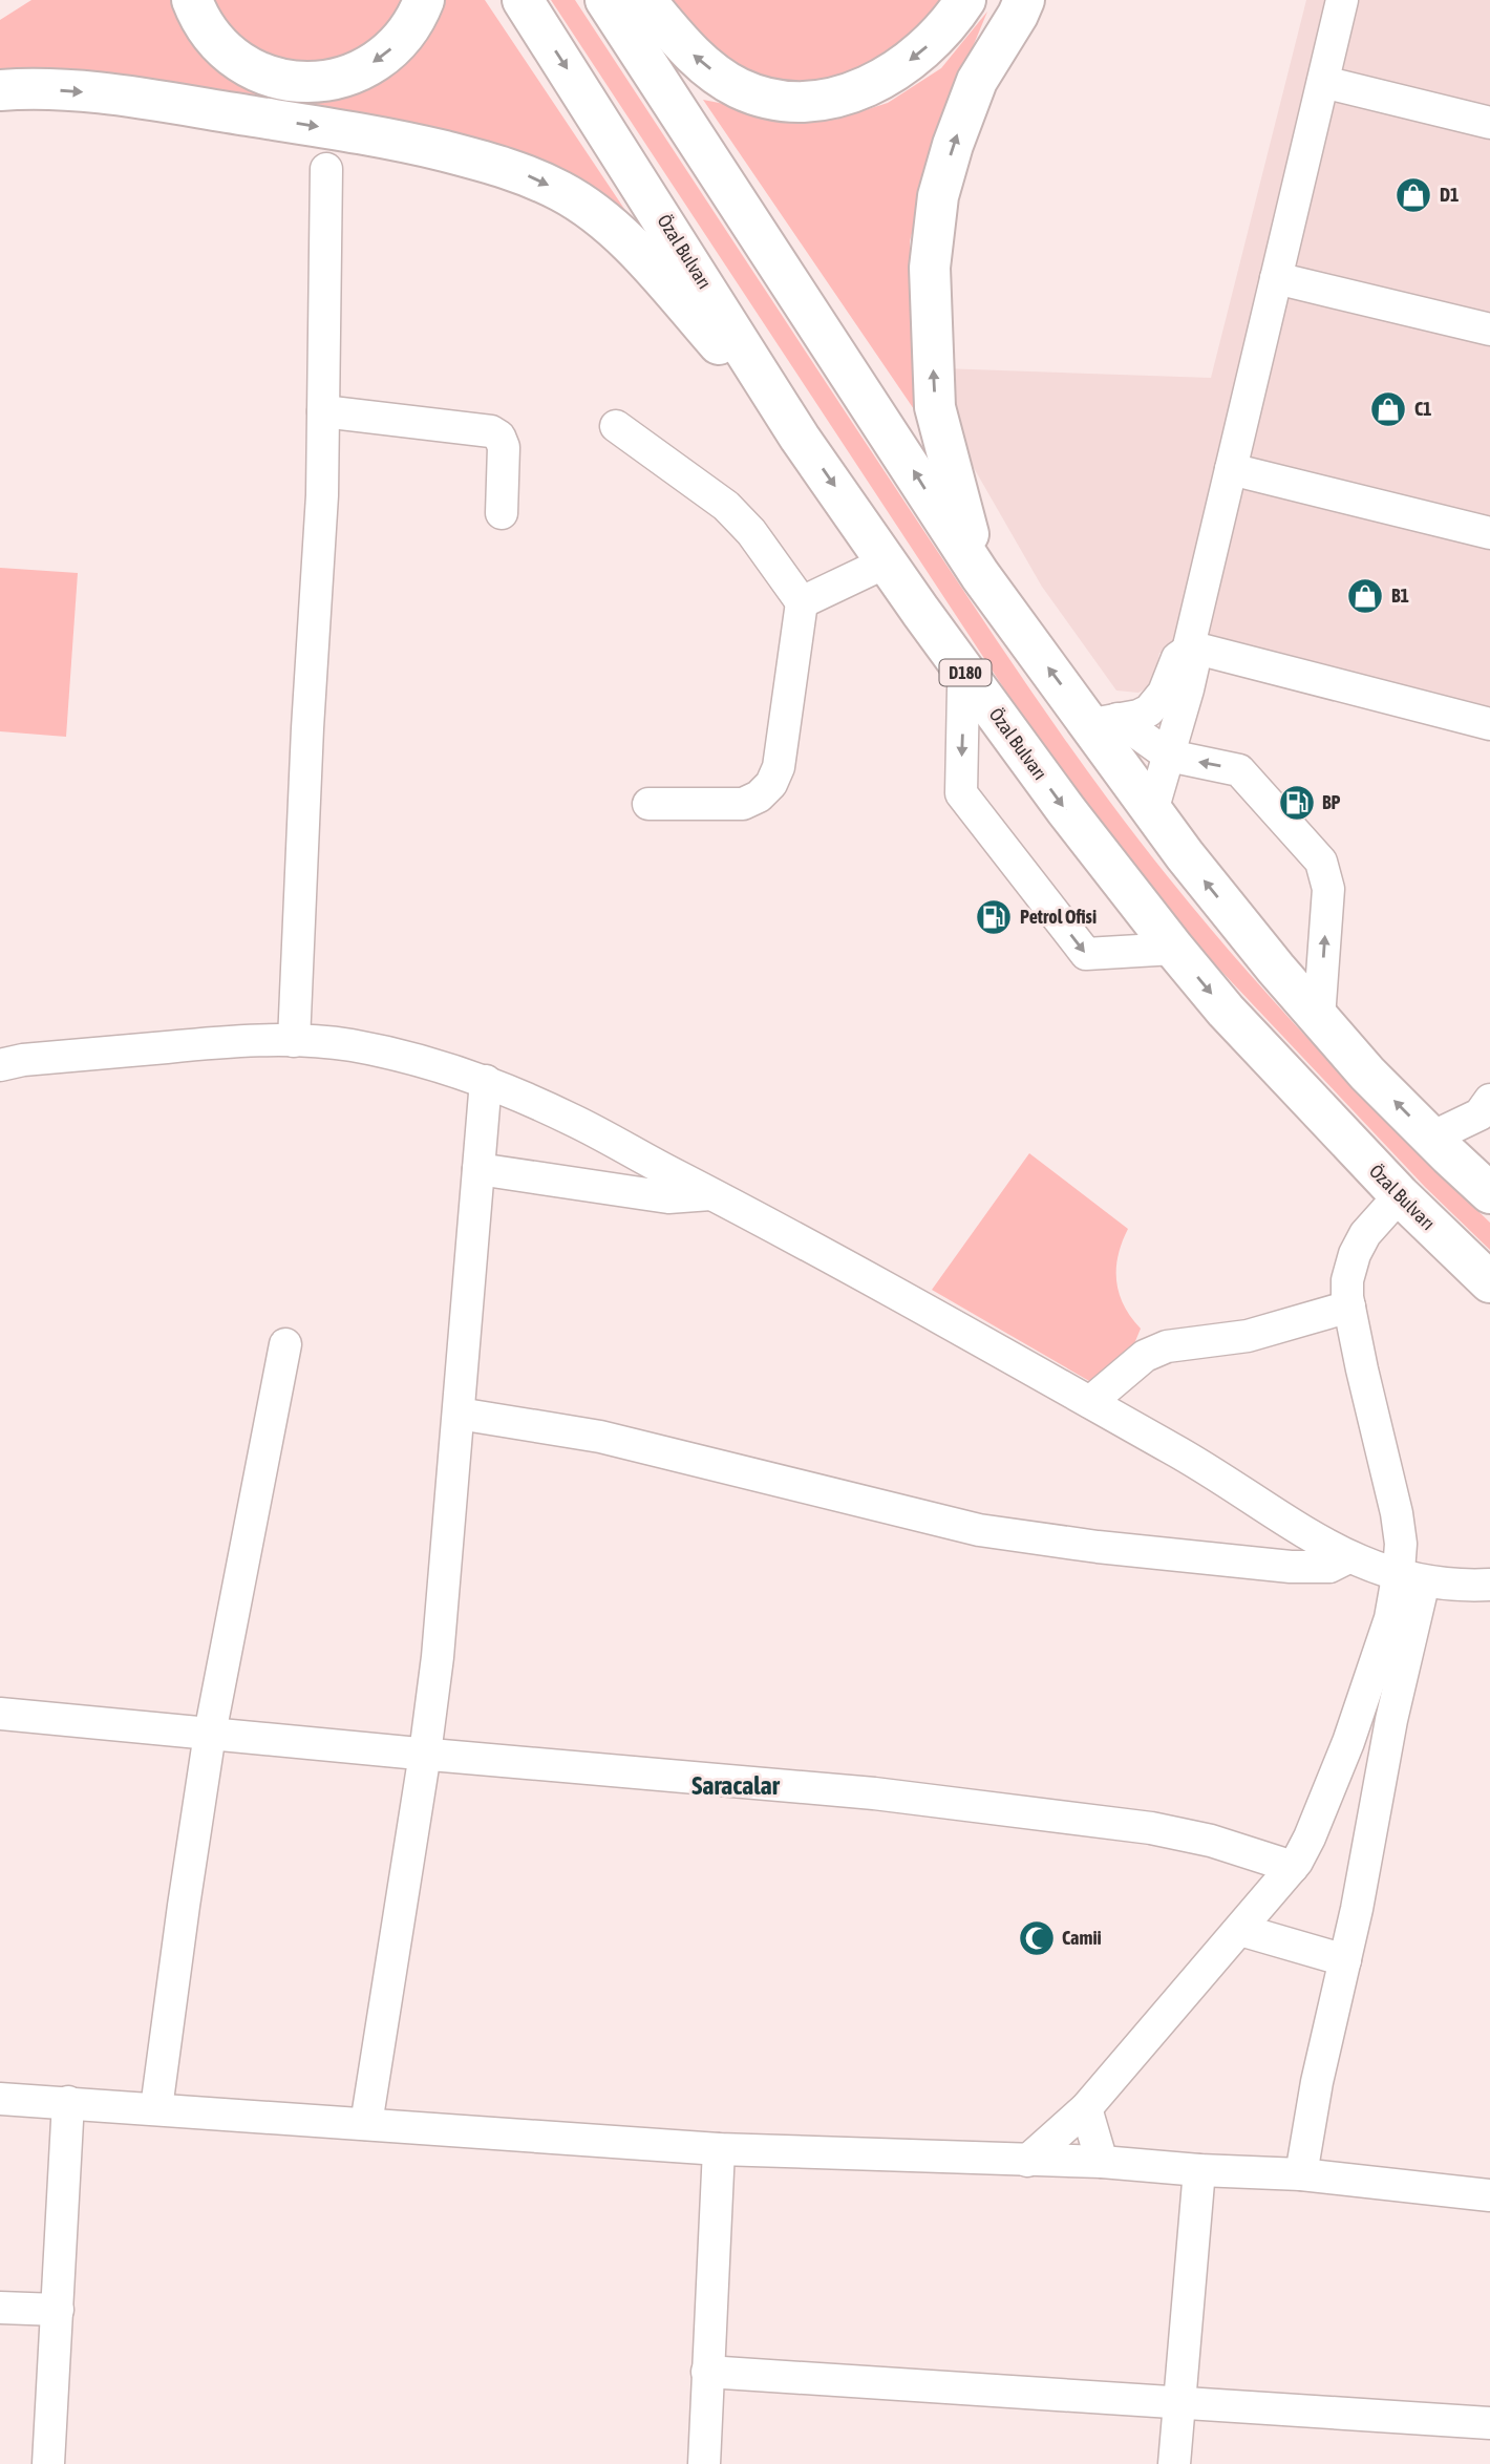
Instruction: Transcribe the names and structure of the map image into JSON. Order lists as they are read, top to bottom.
{
  "streets": {
    "highway": ["Özal Bulvarı", "D180"]
  },
  "districts": ["Saracalar"],
  "places": {
    "shop": ["D1", "C1", "B1"],
    "fuel station": ["BP", "Petrol Ofisi"],
    "mosque": ["Camii"]
  }
}
